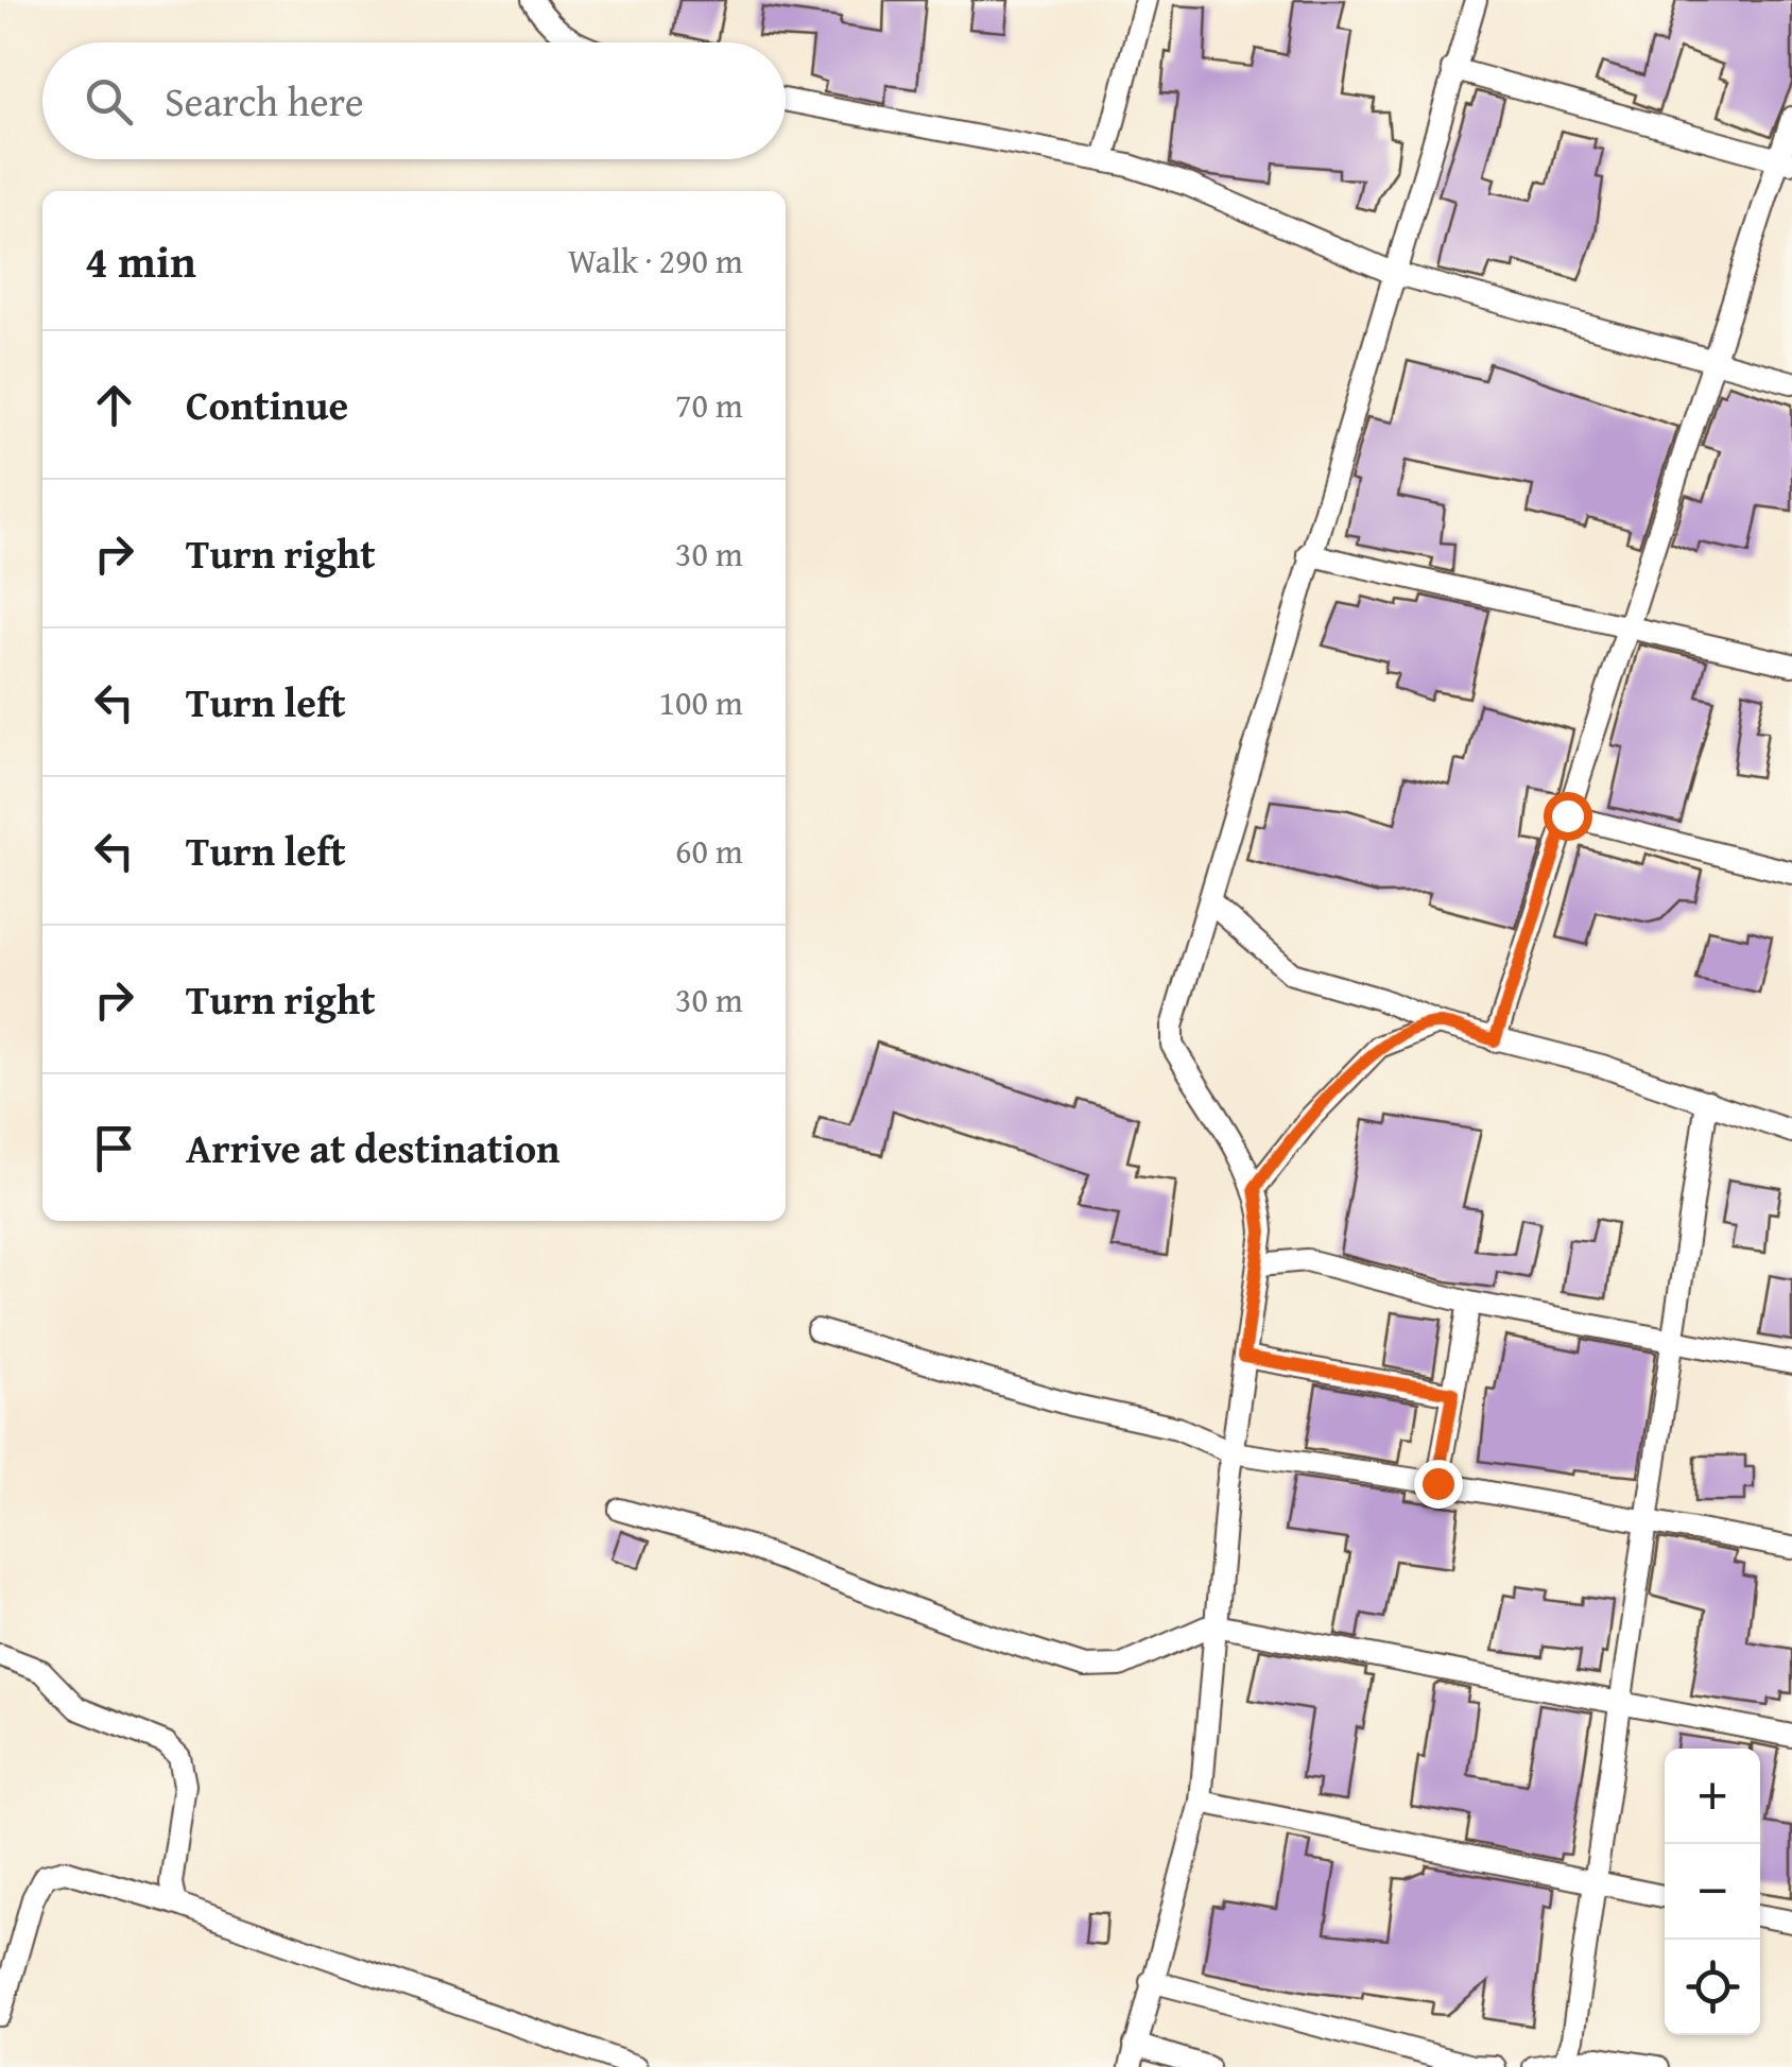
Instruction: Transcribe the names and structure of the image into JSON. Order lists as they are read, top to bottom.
{
  "page": {
    "search": "Search here",
    "heading": ["4 min", "Walk · 290 m"],
    "list": [
      ["Continue", "70 m"],
      ["Turn right", "30 m"],
      ["Turn left", "100 m"],
      ["Turn left", "60 m"],
      ["Turn right", "30 m"],
      "Arrive at destination"
    ],
    "map_buttons": ["+", "−"]
  }
}
